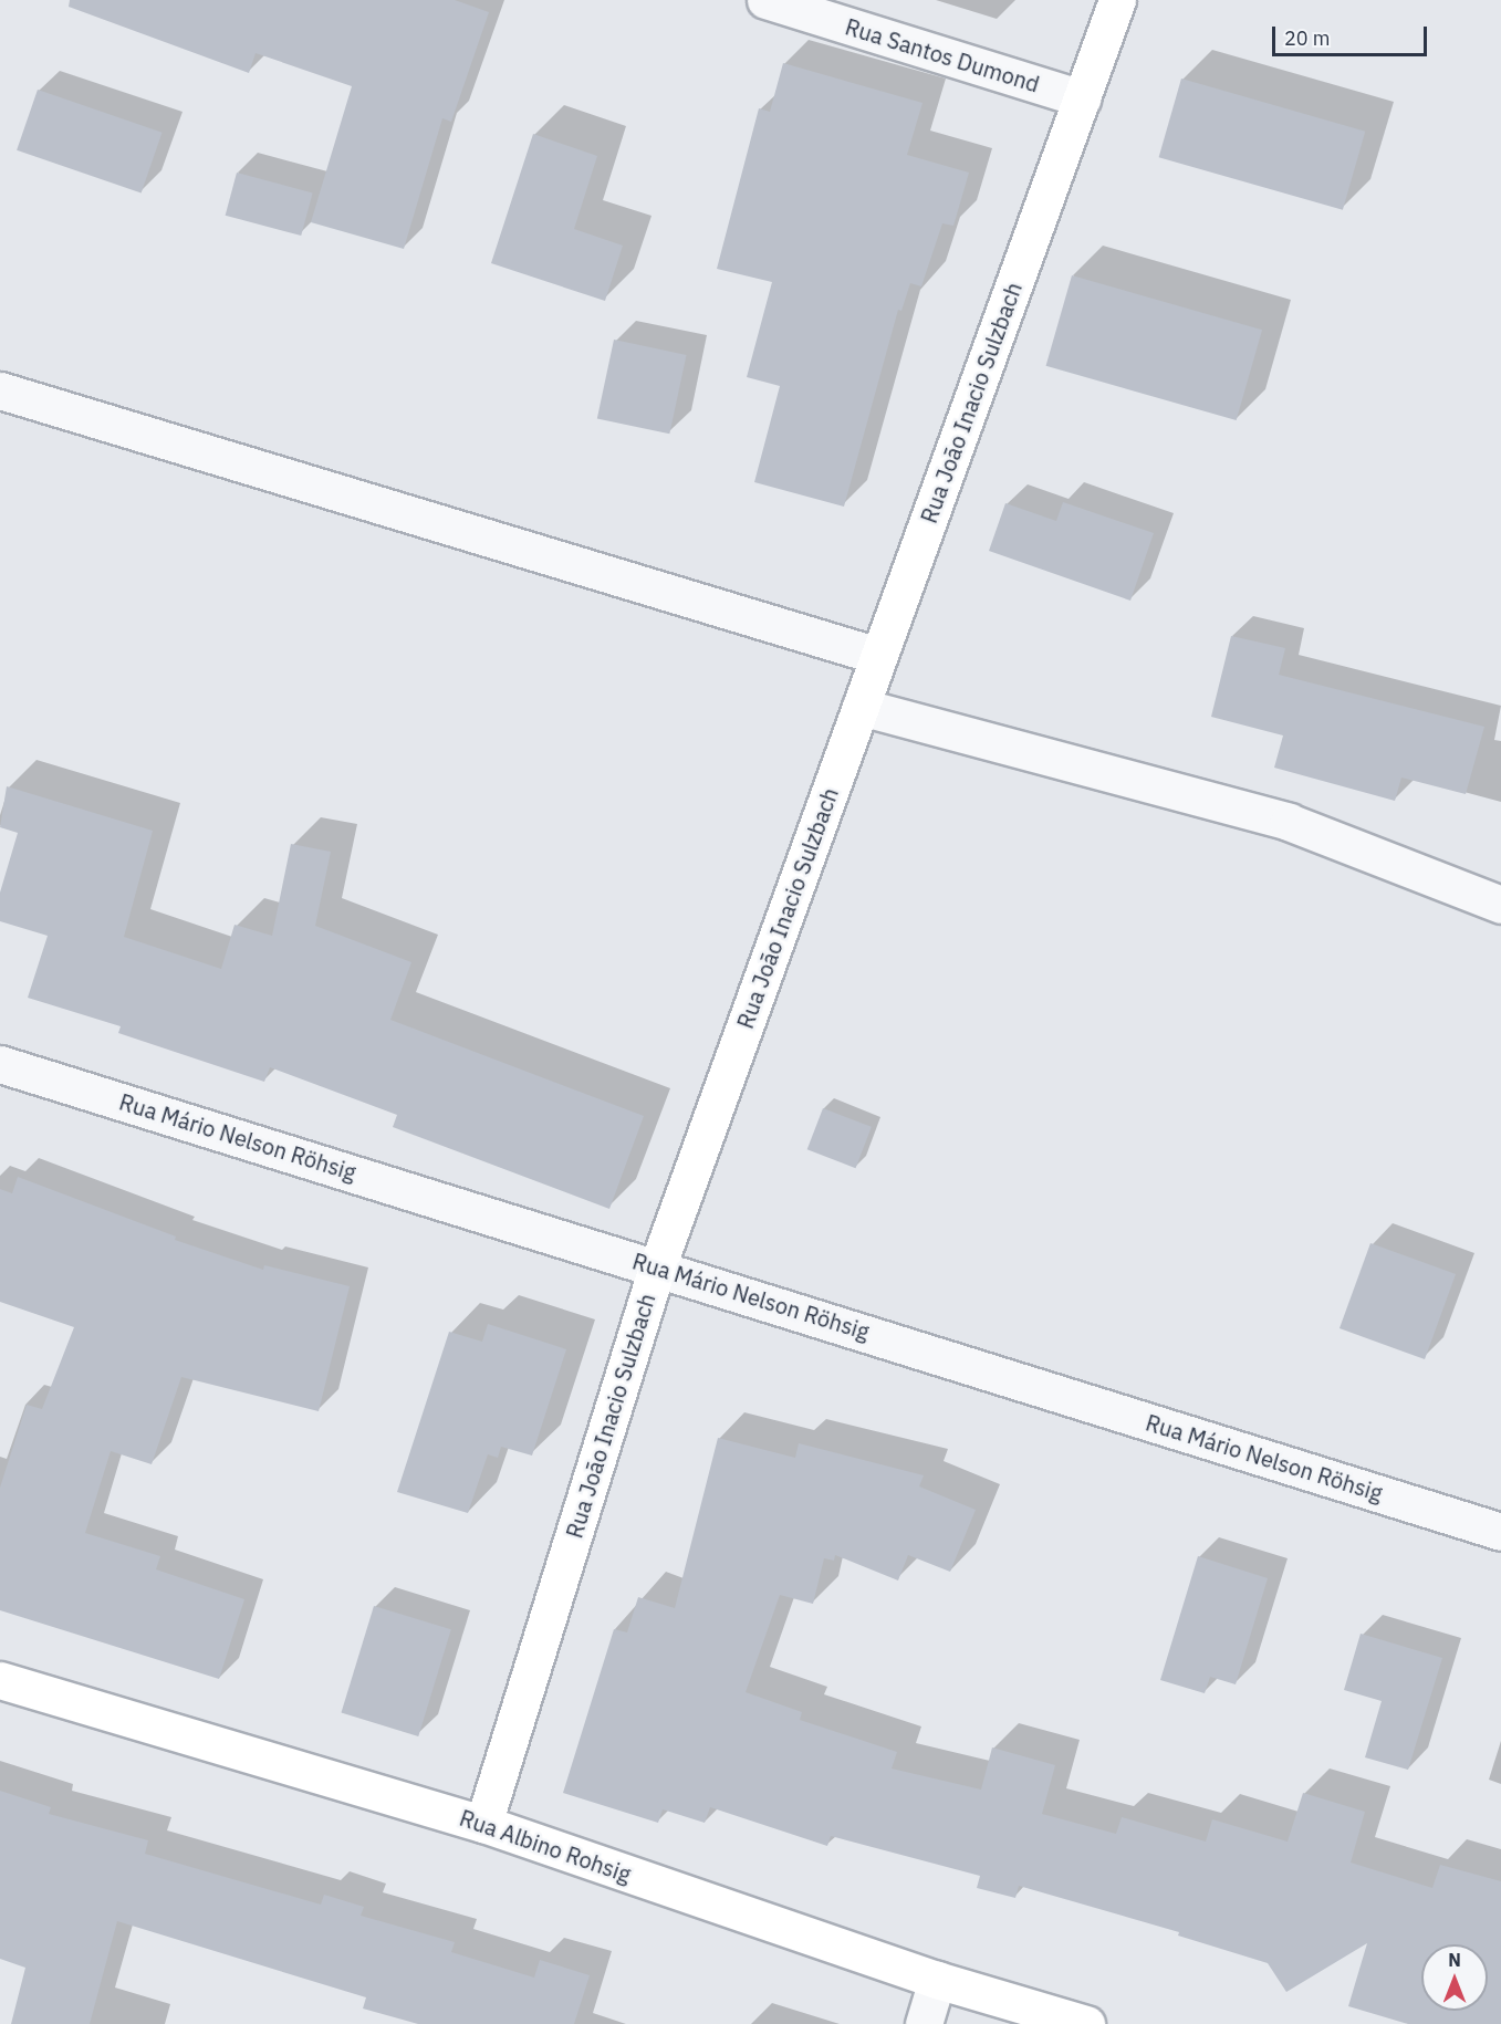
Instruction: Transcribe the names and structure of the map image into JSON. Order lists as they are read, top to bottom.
{
  "streets": {
    "street": [
      "Rua Santos Dumond",
      "Rua João Inacio Sulzbach",
      "Rua Mário Nelson Röhsig",
      "Rua Albino Rohsig"
    ]
  },
  "crossings": [
    ["Rua Santos Dumond", "Rua João Inacio Sulzbach"],
    ["Rua João Inacio Sulzbach", "Rua Mário Nelson Röhsig"],
    ["Rua João Inacio Sulzbach", "Rua Albino Rohsig"]
  ],
  "scale_bar": "20 m",
  "north": "top"
}
